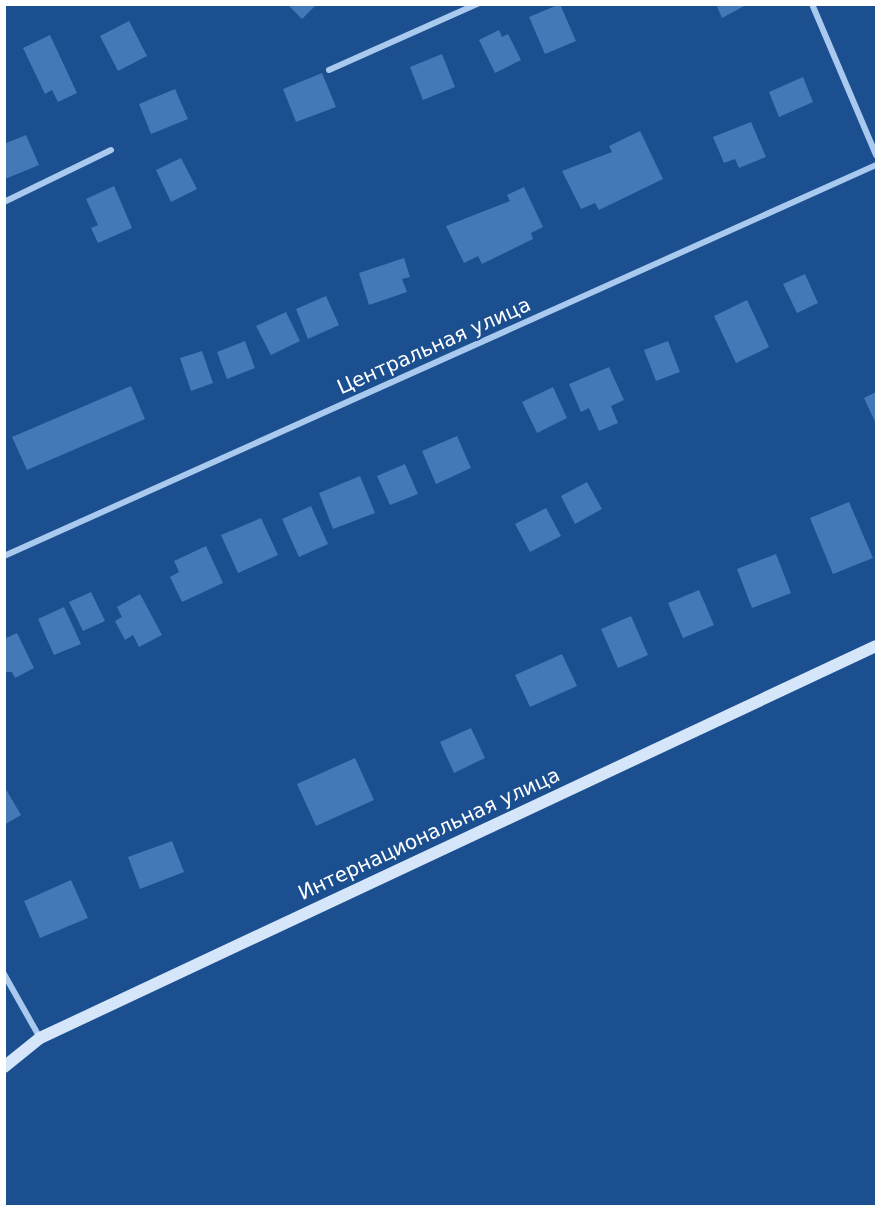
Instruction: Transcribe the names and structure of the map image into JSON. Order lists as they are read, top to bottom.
{
  "streets": {
    "street": ["Центральная улица", "Интернациональная улица"]
  }
}
